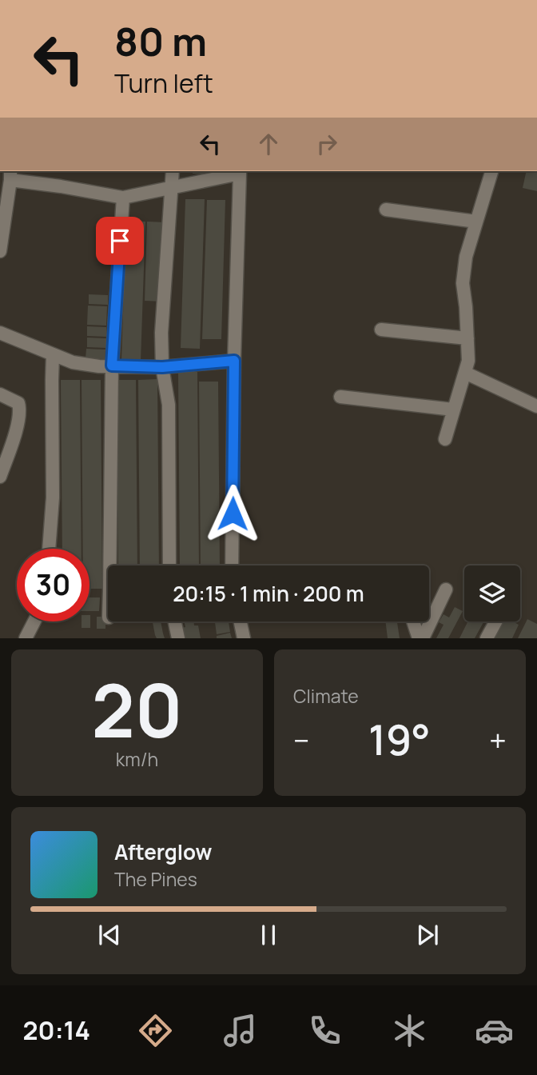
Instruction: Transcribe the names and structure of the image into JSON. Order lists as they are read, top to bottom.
{
  "page": {
    "turn": ["80 m", "Turn left"],
    "limit": "30",
    "trip": "20:15 · 1 min · 200 m",
    "tile": [
      ["20", "km/h"],
      "Climate"
    ],
    "heat": ["−", "19°", "+"],
    "song": ["Afterglow", "The Pines"],
    "tabs": "20:14"
  }
}
